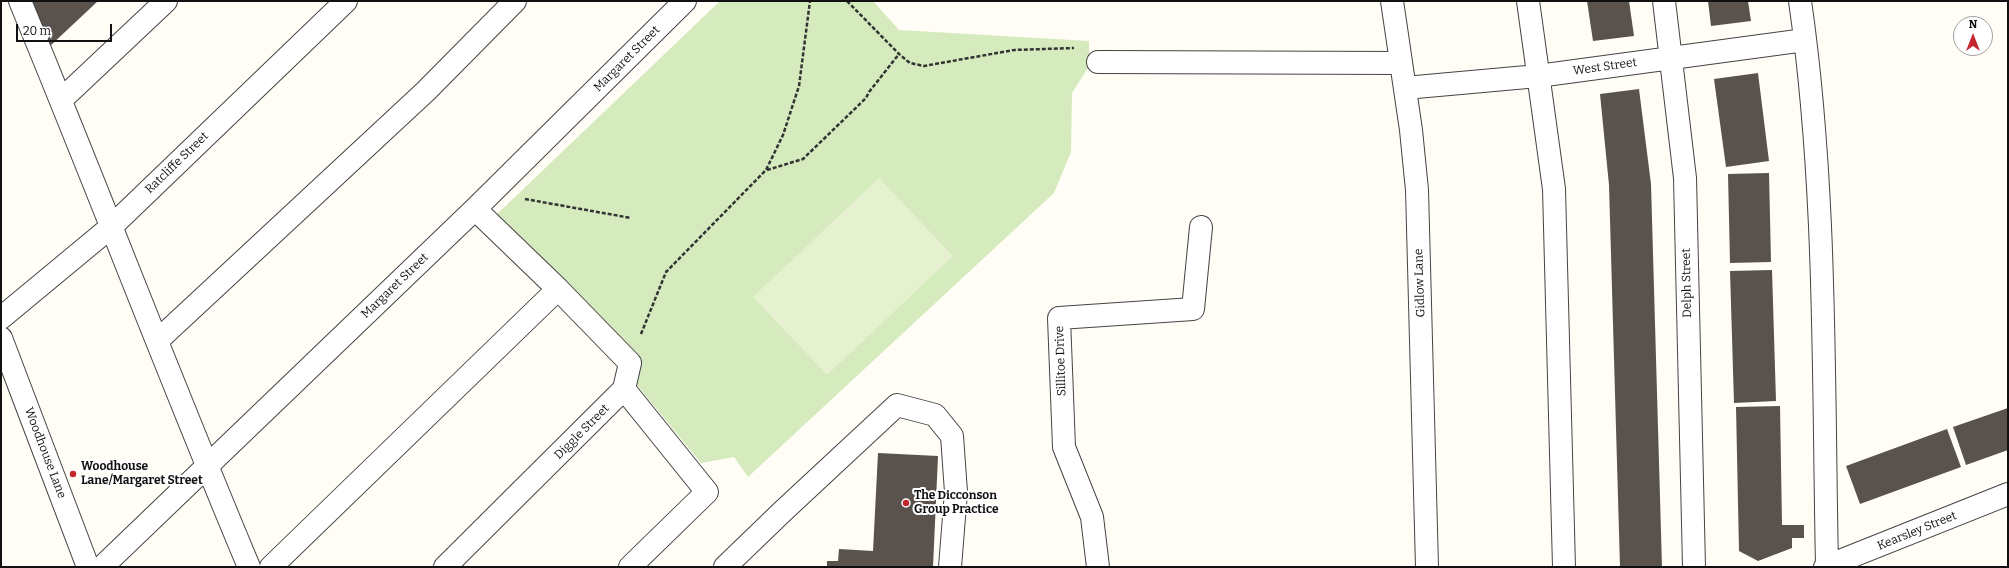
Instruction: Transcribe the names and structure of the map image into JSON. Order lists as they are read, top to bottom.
{
  "streets": {
    "street": [
      "Margaret Street",
      "West Street",
      "Ratcliffe Street",
      "Gidlow Lane",
      "Delph Street",
      "Sillitoe Drive",
      "Diggle Street",
      "Woodhouse Lane",
      "Kearsley Street"
    ]
  },
  "crossings": [
    ["West Street", "Gidlow Lane"],
    ["West Street", "Delph Street"]
  ],
  "places": ["Woodhouse Lane/Margaret Street", "The Dicconson Group Practice"],
  "scale_bar": "20 m",
  "north": "top"
}
